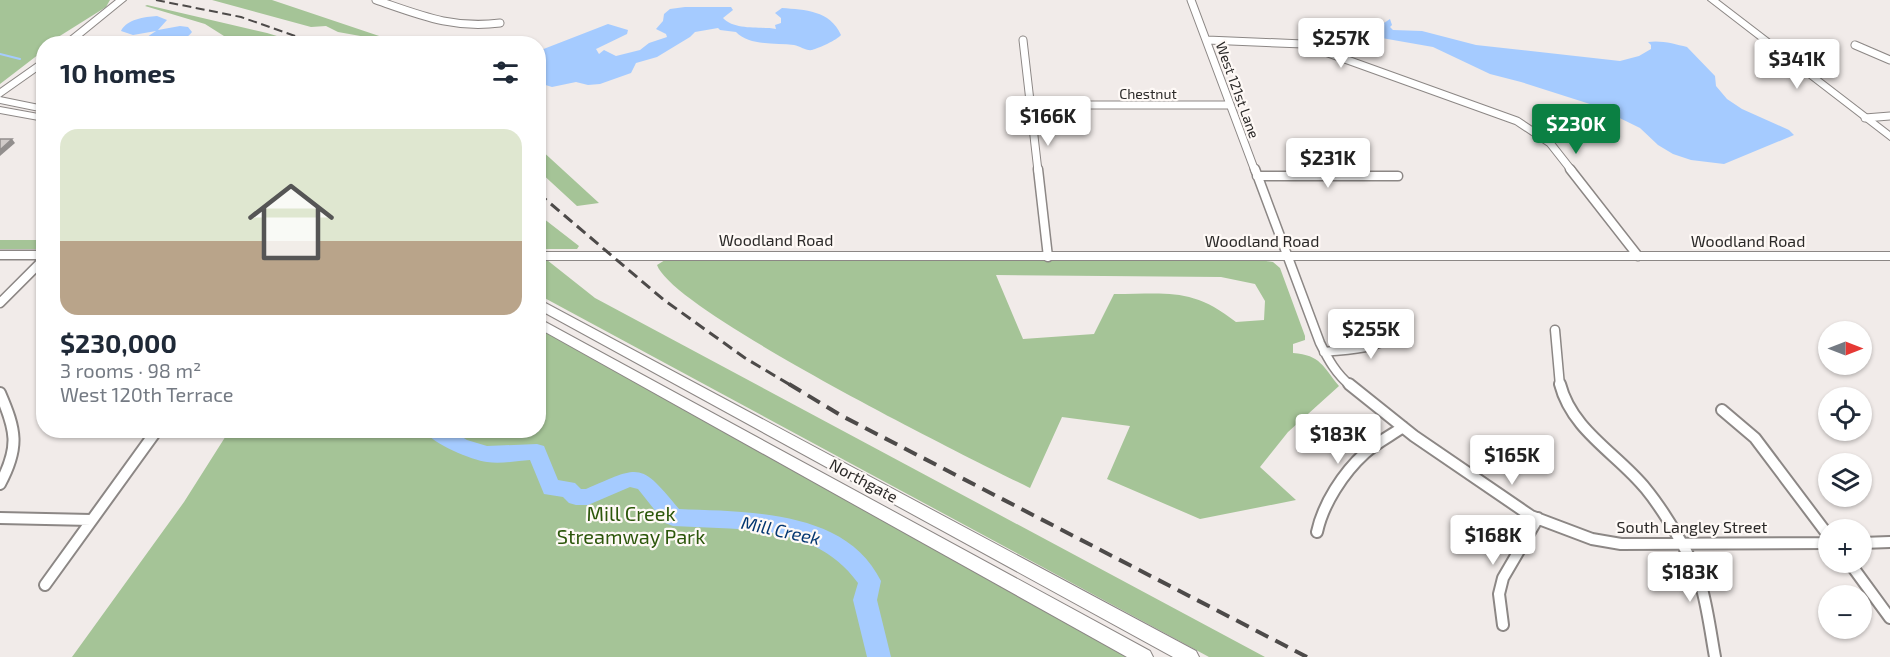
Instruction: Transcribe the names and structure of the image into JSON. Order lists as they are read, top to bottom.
{
  "streets": {
    "main road": ["Woodland Road", "Northgate"],
    "street": ["West 121st Lane", "Chestnut", "South Langley Street"]
  },
  "crossings": [
    ["West 121st Lane", "Chestnut"],
    ["West 121st Lane", "Woodland Road"],
    ["West 121st Lane", "South Langley Street"],
    ["Woodland Road", "South Langley Street"]
  ],
  "water": ["Mill Creek"],
  "parks": ["Mill Creek Streamway Park"],
  "north": "right",
  "page": {
    "price": [
      "$257K",
      "$341K",
      "$166K",
      "$230K",
      "$231K",
      "$255K",
      "$183K",
      "$165K",
      "$168K",
      "$183K"
    ],
    "heading": "10 homes",
    "list": [
      {
        "name": "$230,000",
        "note": "3 rooms · 98 m² · West 120th Terrace"
      }
    ],
    "map_buttons": ["+", "−"]
  }
}
